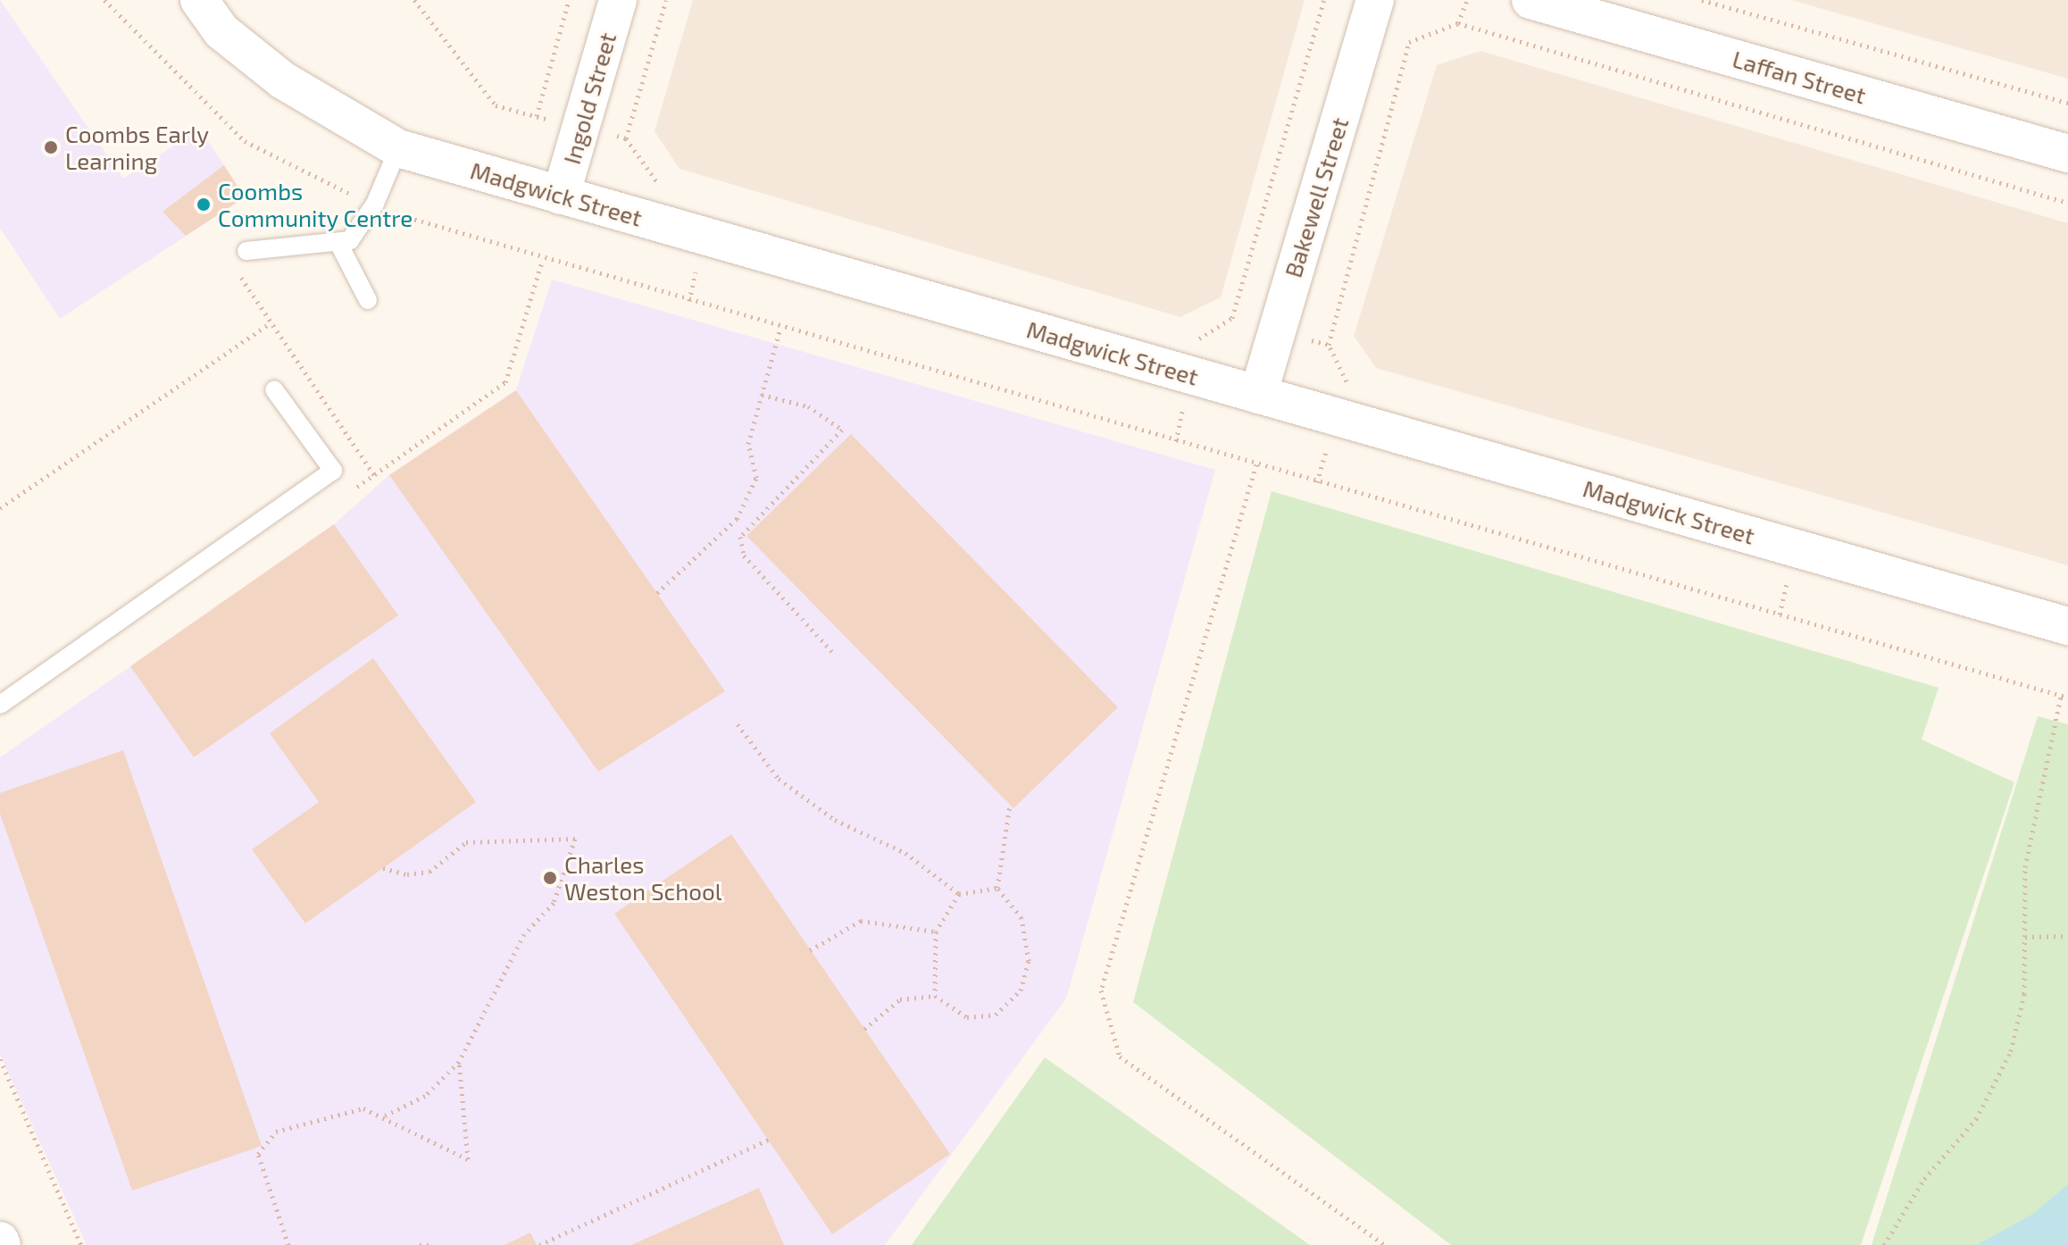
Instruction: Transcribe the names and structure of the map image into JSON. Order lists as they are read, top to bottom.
{
  "streets": {
    "street": [
      "Laffan Street",
      "Ingold Street",
      "Madgwick Street",
      "Bakewell Street"
    ]
  },
  "crossings": [
    ["Ingold Street", "Madgwick Street"],
    ["Madgwick Street", "Bakewell Street"]
  ],
  "places": ["Coombs Early Learning", "Coombs Community Centre", "Charles Weston School"]
}
